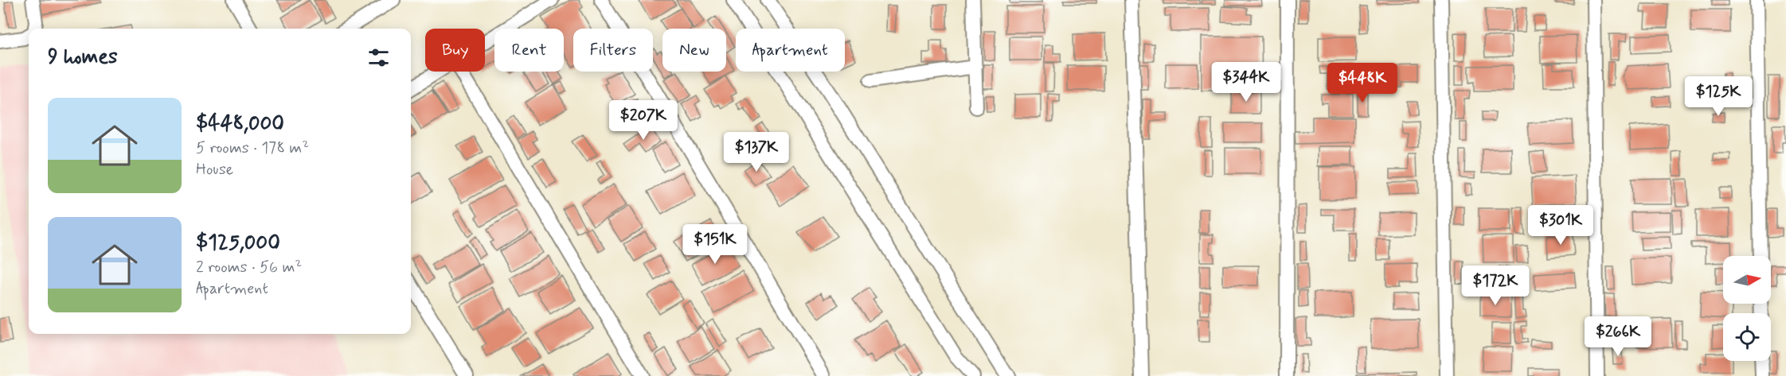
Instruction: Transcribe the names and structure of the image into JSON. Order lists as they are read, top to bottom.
{
  "north": "right",
  "page": {
    "chip": [
      "Buy",
      "Rent",
      "Filters",
      "New",
      "Apartment"
    ],
    "heading": "9 homes",
    "price": [
      "$344K",
      "$448K",
      "$125K",
      "$207K",
      "$137K",
      "$301K",
      "$151K",
      "$172K",
      "$266K"
    ],
    "list": [
      {
        "name": "$448,000",
        "note": "5 rooms · 178 m² · House"
      },
      {
        "name": "$125,000",
        "note": "2 rooms · 56 m² · Apartment"
      }
    ]
  }
}
